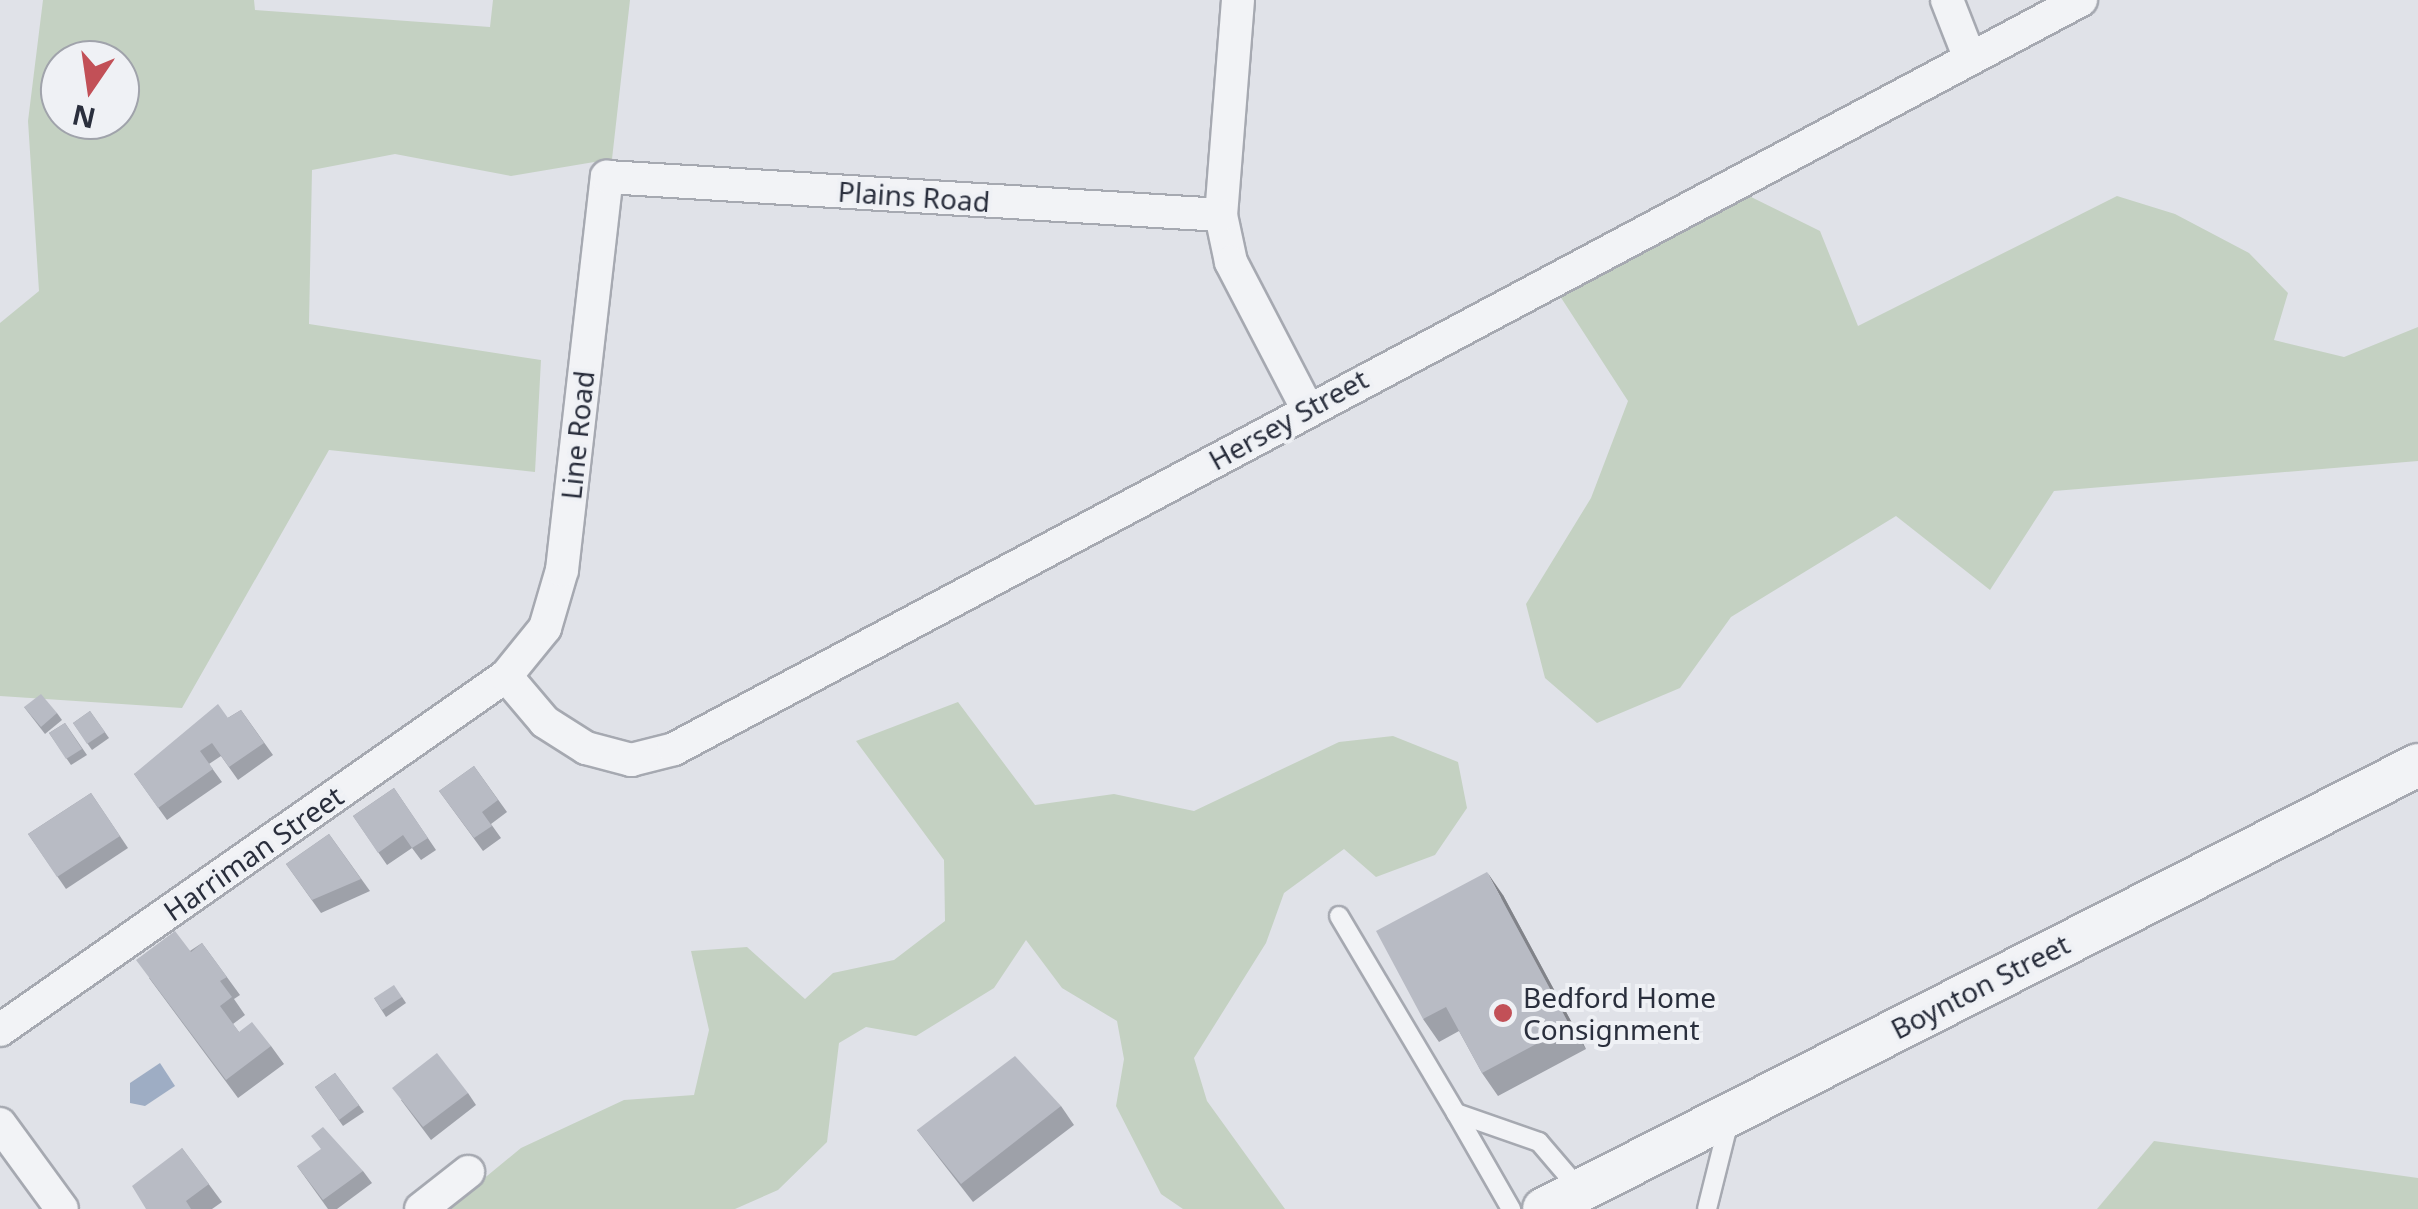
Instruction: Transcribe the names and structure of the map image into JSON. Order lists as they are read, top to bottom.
{
  "streets": {
    "street": [
      "Plains Road",
      "Hersey Street",
      "Line Road",
      "Harriman Street",
      "Boynton Street"
    ]
  },
  "crossings": [
    ["Plains Road", "Line Road"],
    ["Hersey Street", "Line Road"],
    ["Hersey Street", "Harriman Street"],
    ["Line Road", "Harriman Street"]
  ],
  "places": ["Bedford Home Consignment"],
  "north": "bottom"
}
